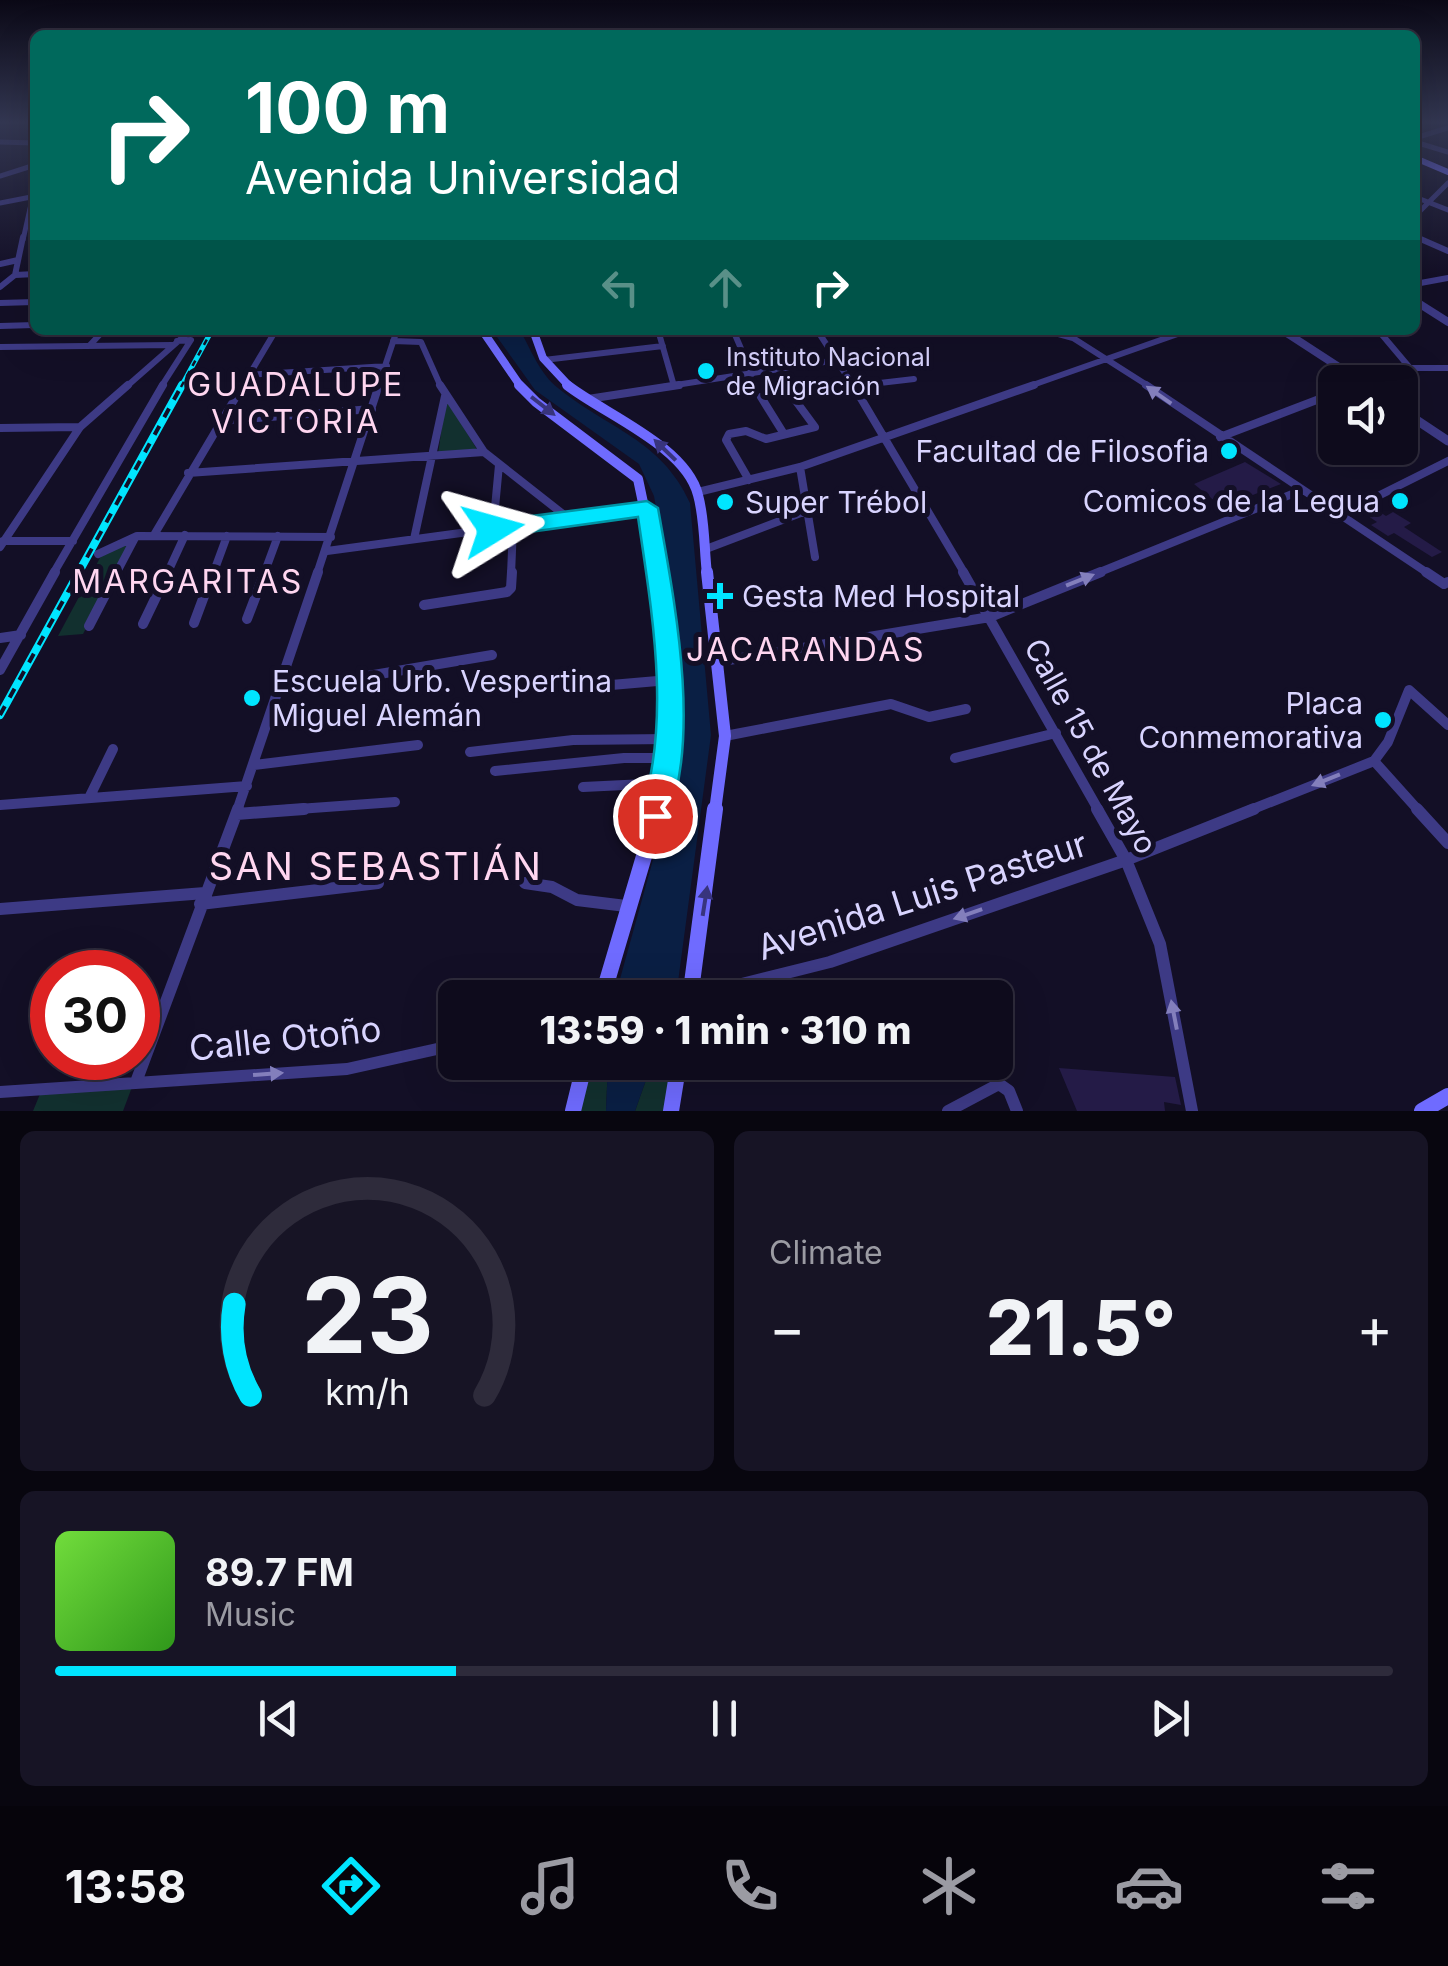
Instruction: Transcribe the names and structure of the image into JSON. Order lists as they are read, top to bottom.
{
  "streets": {
    "street": ["Calle 15 de Mayo", "Avenida Luis Pasteur", "Calle Otoño"]
  },
  "crossings": [
    ["Calle 15 de Mayo", "Avenida Luis Pasteur"]
  ],
  "one_way": ["Avenida Luis Pasteur", "Calle Otoño"],
  "districts": [
    "GUADALUPE VICTORIA",
    "MARGARITAS",
    "JACARANDAS",
    "SAN SEBASTIÁN"
  ],
  "places": {
    "other": [
      "Instituto Nacional de Migración",
      "Facultad de Filosofia",
      "Comicos de la Legua",
      "Super Trébol",
      "Escuela Urb. Vespertina Miguel Alemán",
      "Placa Conmemorativa"
    ],
    "health": ["Gesta Med Hospital"]
  },
  "page": {
    "turn": ["100 m", "Avenida Universidad"],
    "limit": "30",
    "trip": "13:59 · 1 min · 310 m",
    "tile": "Climate",
    "heat": ["−", "21.5°", "+"],
    "song": ["89.7 FM", "Music"],
    "tabs": "13:58",
    "gauge": ["23", "km/h"]
  }
}
